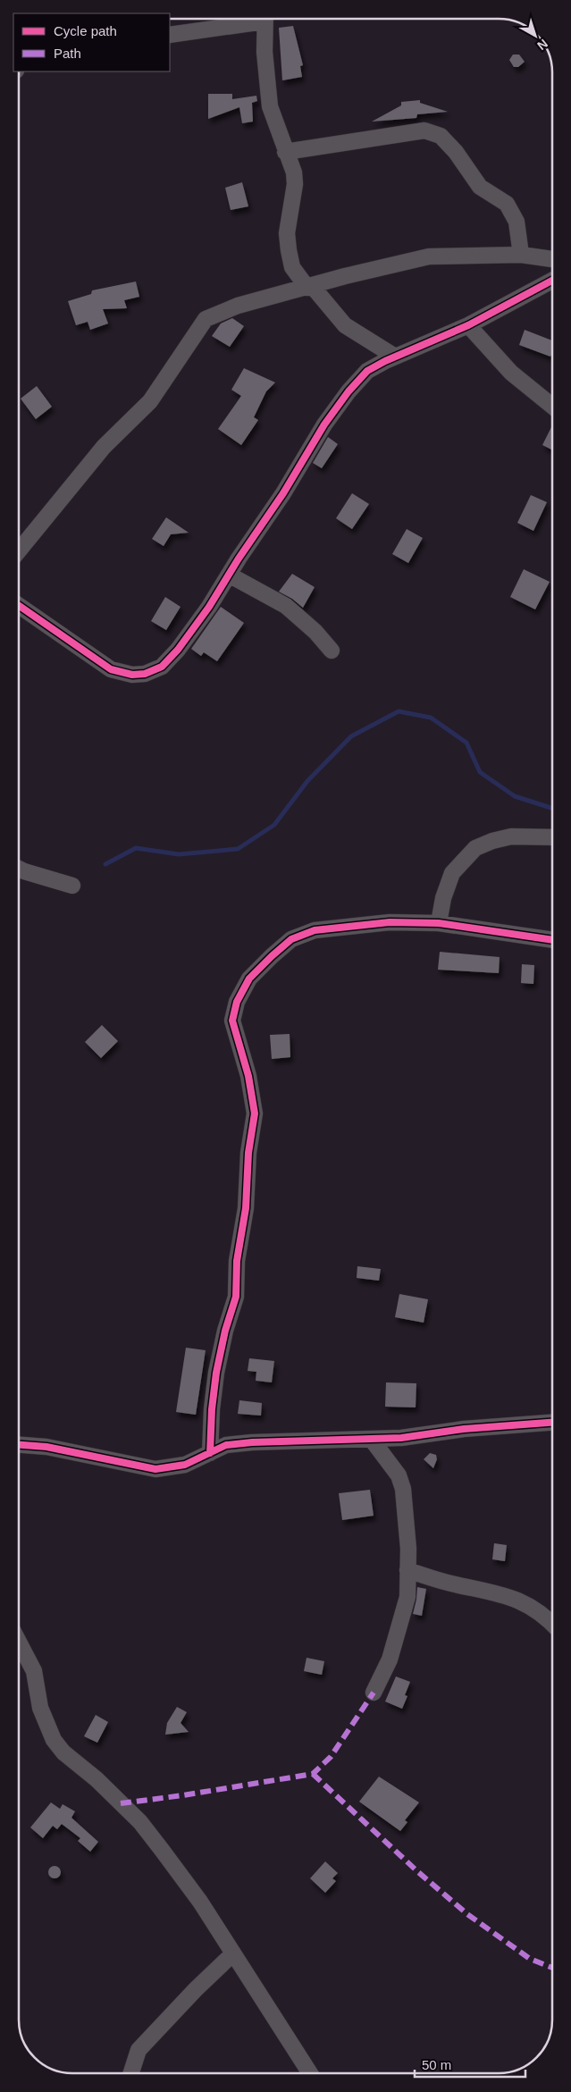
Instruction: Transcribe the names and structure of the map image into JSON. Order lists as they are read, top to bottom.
{
  "legend": ["Cycle path", "Path"],
  "scale_bar": "50 m",
  "north": "bottom right"
}
